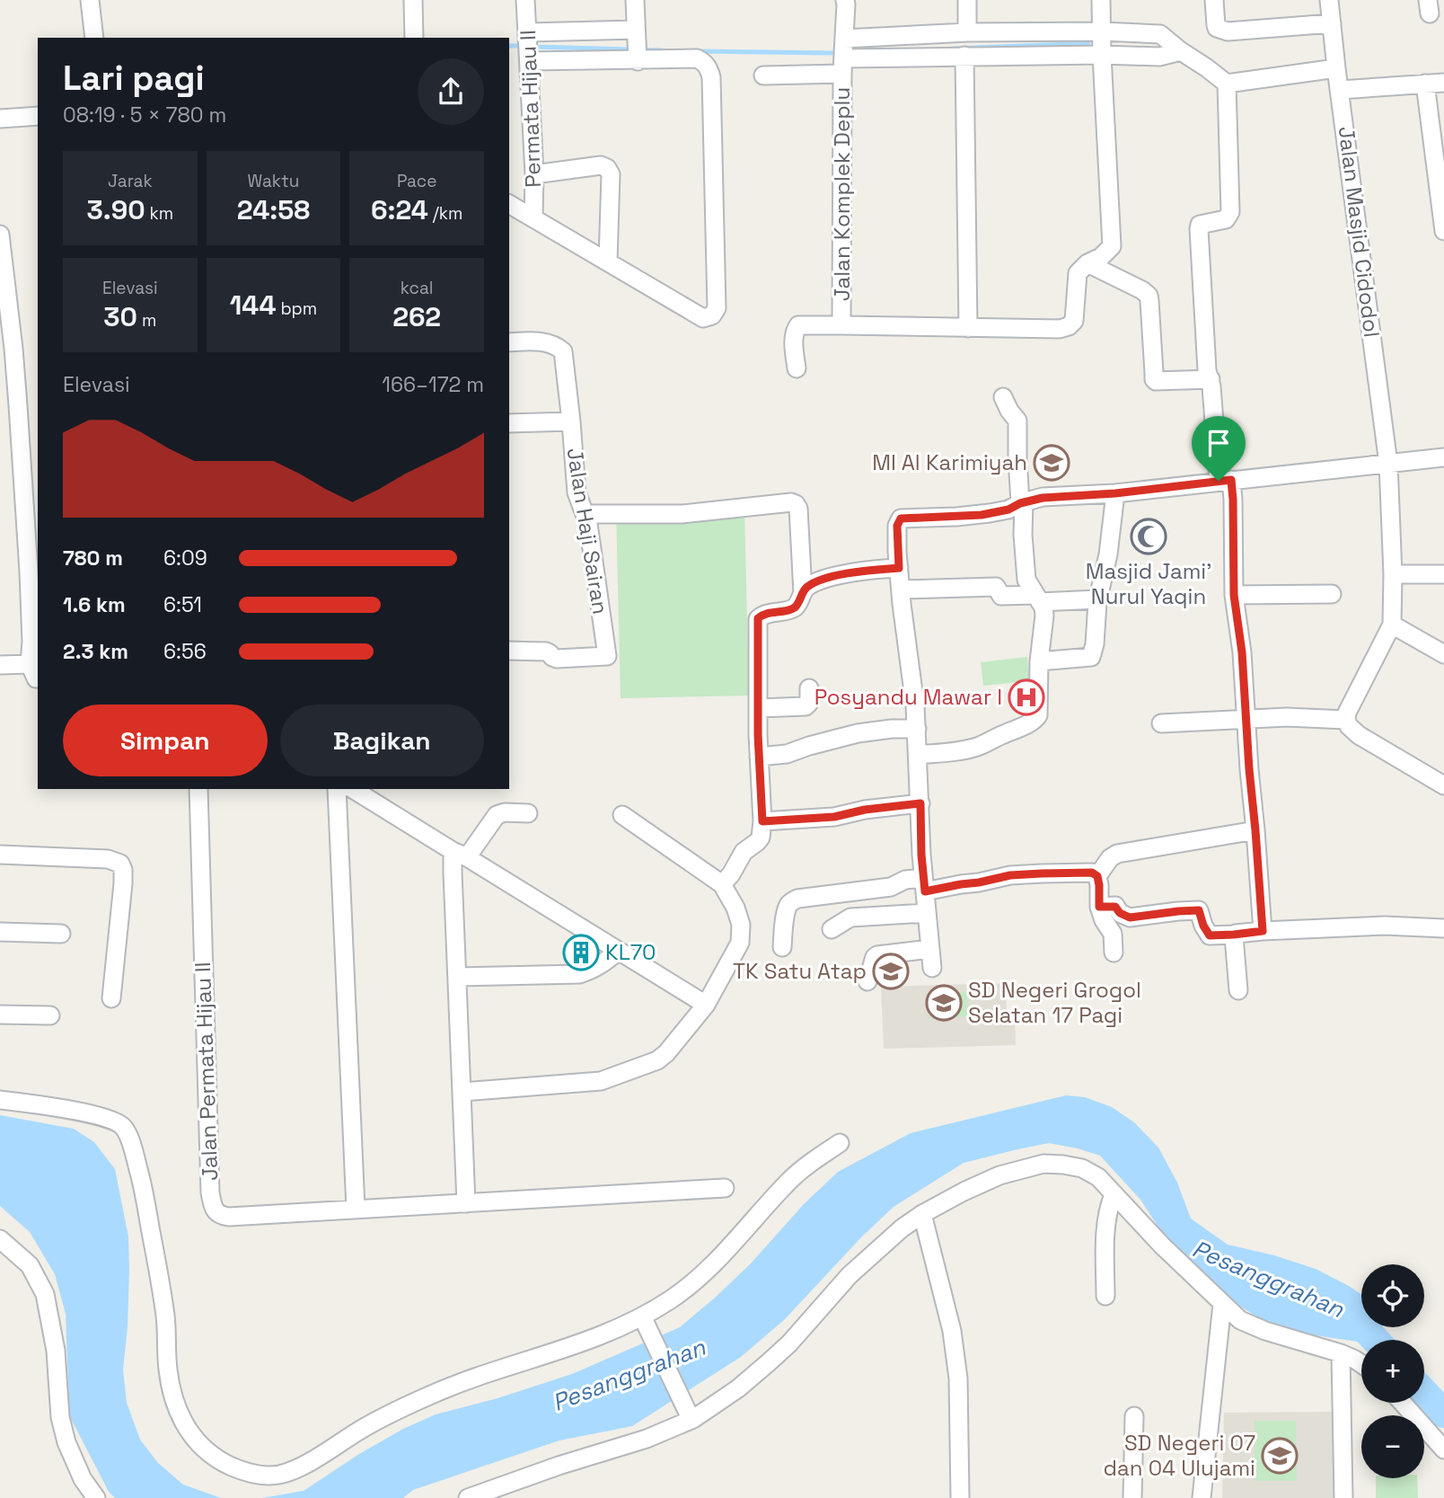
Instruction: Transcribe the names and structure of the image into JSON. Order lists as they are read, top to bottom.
{
  "streets": {
    "street": [
      "Permata Hijau II",
      "Jalan Komplek Deplu",
      "Jalan Masjid Cidodol",
      "Jalan Haji Sairan",
      "Jalan Permata Hijau II"
    ]
  },
  "water": ["Pesanggrahan"],
  "places": {
    "school or university": [
      "MI Al Karimiyah",
      "TK Satu Atap",
      "SD Negeri Grogol Selatan 17 Pagi",
      "SD Negeri 07 dan 04 Ulujami"
    ],
    "mosque": ["Masjid Jami' Nurul Yaqin"],
    "hospital": ["Posyandu Mawar I"],
    "building": ["KL70"]
  },
  "page": {
    "heading": ["Lari pagi", "08:19 · 5 × 780 m"],
    "stats": [
      ["Jarak", "3.90 km"],
      ["Waktu", "24:58"],
      ["Pace", "6:24 /km"],
      ["Elevasi", "30 m"],
      ["144 bpm"],
      ["kcal", "262"]
    ],
    "chart": ["Elevasi", "166–172 m"],
    "list": [
      {
        "name": "780 m",
        "note": "6:09"
      },
      {
        "name": "1.6 km",
        "note": "6:51"
      },
      {
        "name": "2.3 km",
        "note": "6:56"
      }
    ],
    "buttons": ["Simpan", "Bagikan"],
    "map_buttons": ["+", "−"]
  }
}
